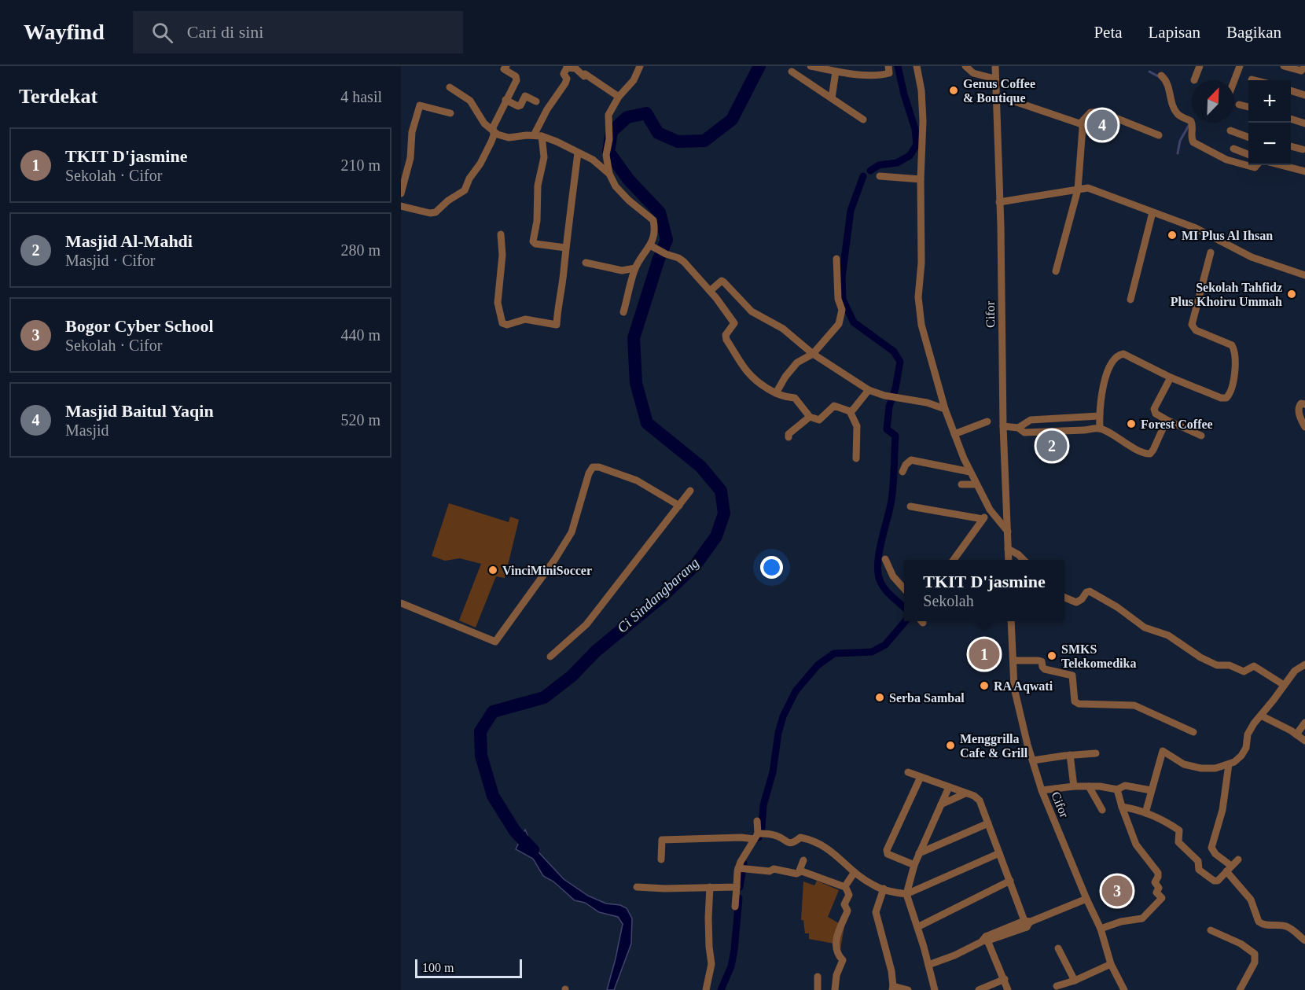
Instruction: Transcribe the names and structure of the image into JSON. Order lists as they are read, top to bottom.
{
  "streets": {
    "street": ["Cifor"]
  },
  "water": ["Ci Sindangbarang"],
  "places": [
    "Genus Coffee & Boutique",
    "MI Plus Al Ihsan",
    "Sekolah Tahfidz Plus Khoiru Ummah",
    "Forest Coffee",
    "VinciMiniSoccer",
    "SMKS Telekomedika",
    "RA Aqwati",
    "Serba Sambal",
    "Menggrilla Cafe & Grill"
  ],
  "scale_bar": "100 m",
  "north": "top right",
  "page": {
    "header": "Wayfind",
    "search": "Cari di sini",
    "nav": ["Peta", "Lapisan", "Bagikan"],
    "heading": ["Terdekat", "4 hasil"],
    "map_buttons": ["+", "−"],
    "pins": [
      "4",
      "2",
      "1",
      "3"
    ],
    "list": [
      {
        "mark": "1",
        "name": "TKIT D'jasmine",
        "note": "Sekolah · Cifor",
        "value": "210 m"
      },
      {
        "mark": "2",
        "name": "Masjid Al-Mahdi",
        "note": "Masjid · Cifor",
        "value": "280 m"
      },
      {
        "mark": "3",
        "name": "Bogor Cyber School",
        "note": "Sekolah · Cifor",
        "value": "440 m"
      },
      {
        "mark": "4",
        "name": "Masjid Baitul Yaqin",
        "note": "Masjid",
        "value": "520 m"
      }
    ],
    "popup": ["TKIT D'jasmine", "Sekolah"],
    "scale": "100 m"
  }
}
